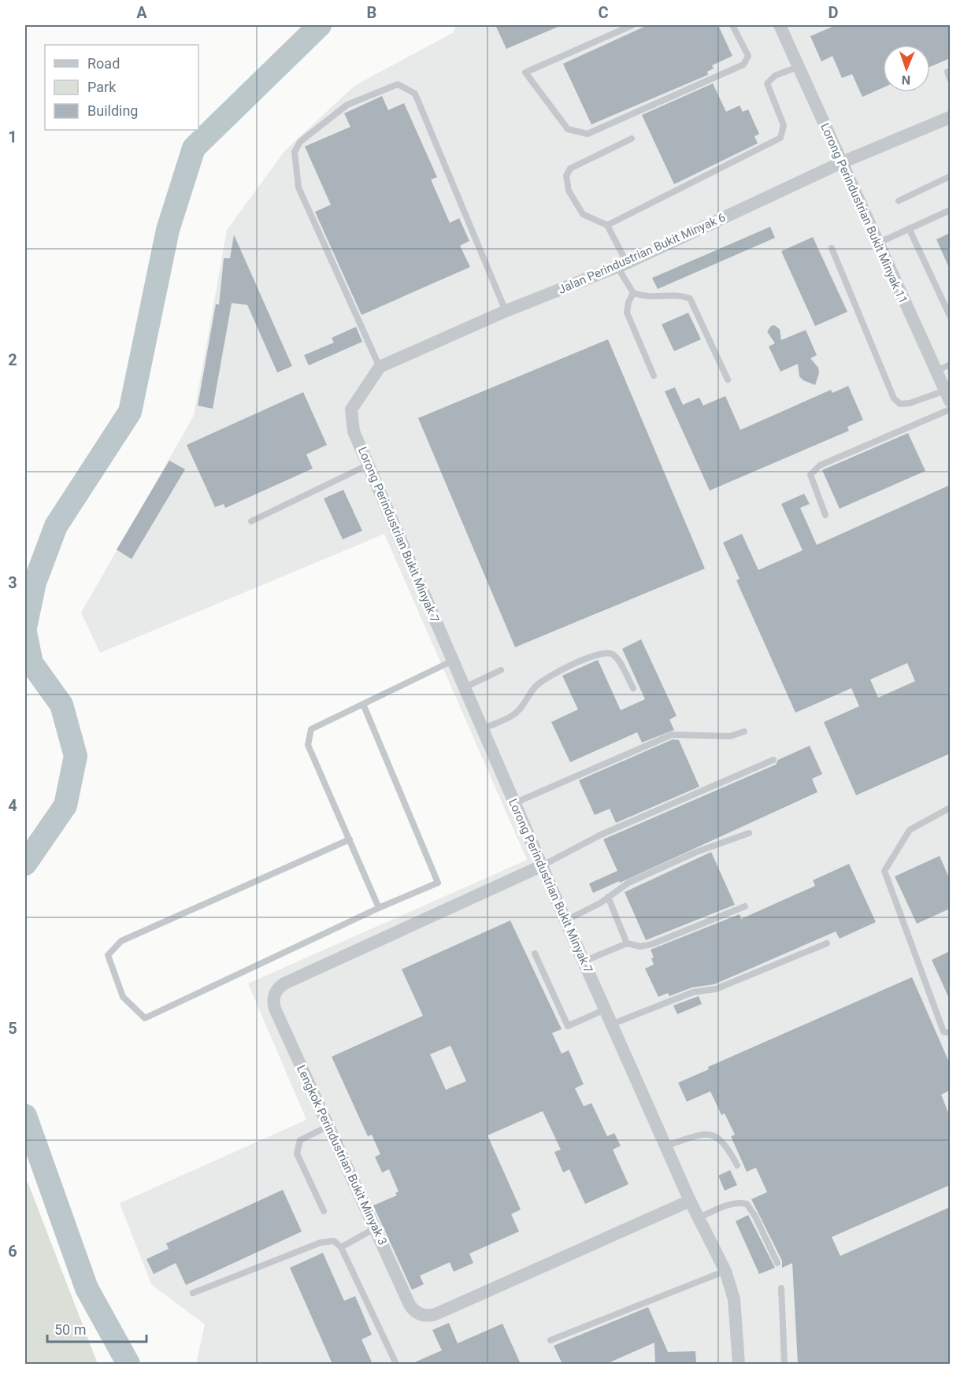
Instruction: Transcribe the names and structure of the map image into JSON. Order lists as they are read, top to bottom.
{
  "streets": {
    "street": [
      "Lorong Perindustrian Bukit Minyak 11",
      "Jalan Perindustrian Bukit Minyak 6",
      "Lorong Perindustrian Bukit Minyak 7",
      "Lengkok Perindustrian Bukit Minyak 3"
    ]
  },
  "crossings": [
    ["Lorong Perindustrian Bukit Minyak 11", "Jalan Perindustrian Bukit Minyak 6"],
    ["Jalan Perindustrian Bukit Minyak 6", "Lorong Perindustrian Bukit Minyak 7"],
    ["Lorong Perindustrian Bukit Minyak 7", "Lengkok Perindustrian Bukit Minyak 3"]
  ],
  "legend": ["Road", "Park", "Building"],
  "scale_bar": "50 m",
  "north": "bottom",
  "grid": {
    "columns": [
      "A",
      "B",
      "C",
      "D"
    ],
    "rows": [
      "1",
      "2",
      "3",
      "4",
      "5",
      "6"
    ]
  }
}
